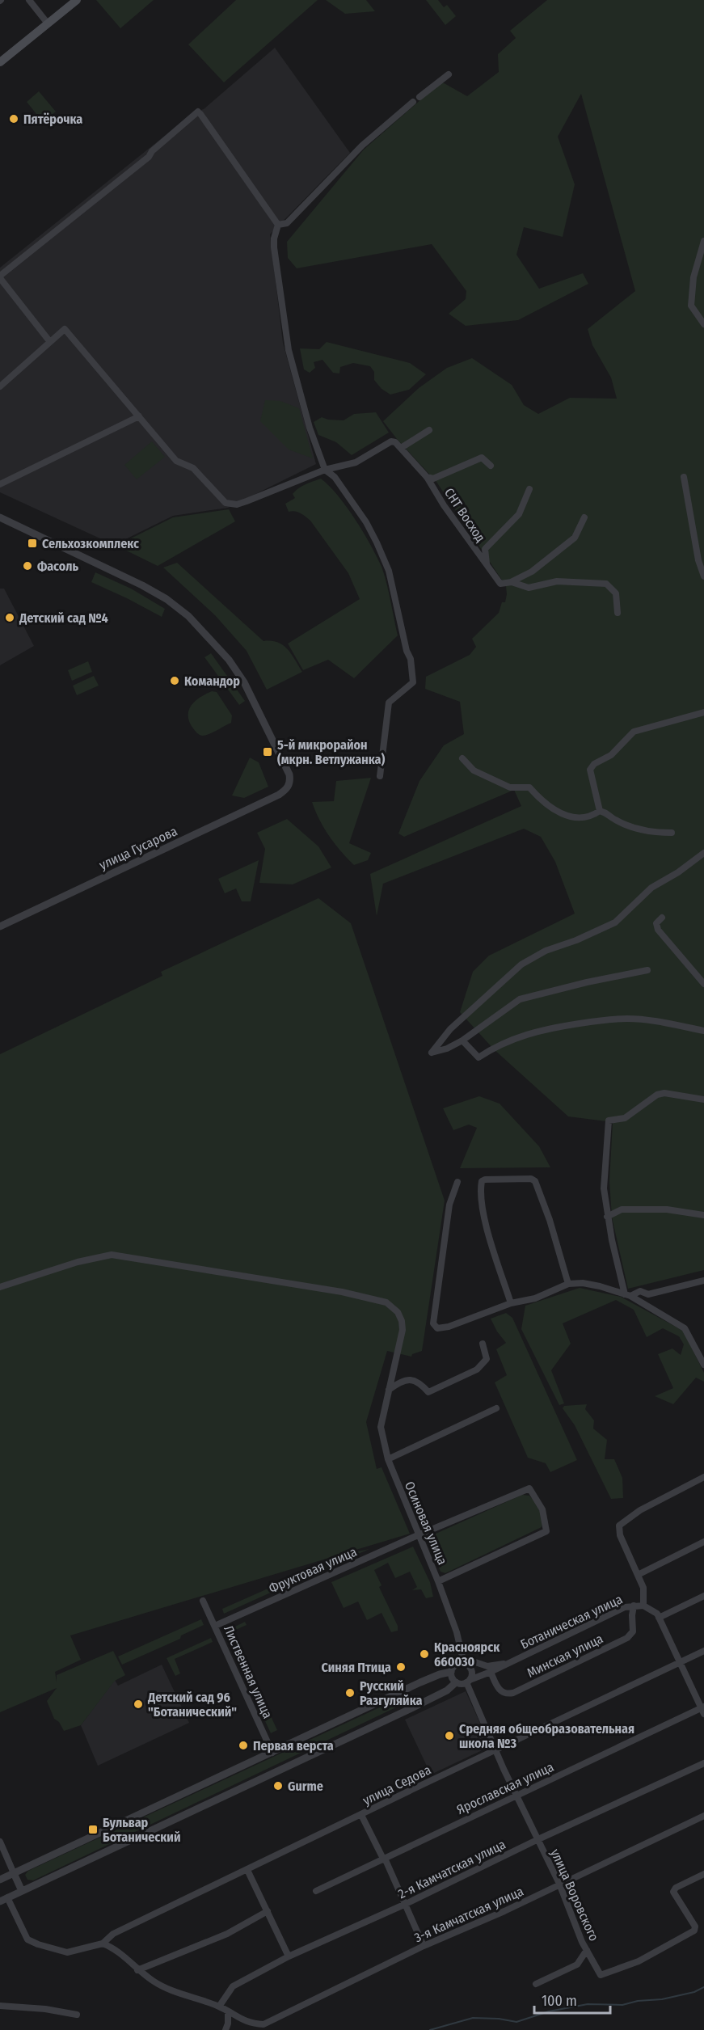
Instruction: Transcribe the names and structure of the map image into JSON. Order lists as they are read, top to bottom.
{
  "streets": {
    "street": [
      "СНТ Восход",
      "улица Гусарова",
      "Осиновая улица",
      "Фруктовая улица",
      "Ботаническая улица",
      "Минская улица",
      "Лиственная улица",
      "улица Седова",
      "Ярославская улица",
      "2-я Камчатская улица",
      "улица Воровского",
      "3-я Камчатская улица"
    ]
  },
  "crossings": [
    ["Осиновая улица", "Фруктовая улица"],
    ["Осиновая улица", "Ботаническая улица"],
    ["Осиновая улица", "улица Воровского"],
    ["Фруктовая улица", "Лиственная улица"],
    ["Ботаническая улица", "Минская улица"],
    ["Ботаническая улица", "улица Воровского"],
    ["улица Седова", "улица Воровского"],
    ["Ярославская улица", "улица Воровского"],
    ["2-я Камчатская улица", "улица Воровского"],
    ["улица Воровского", "3-я Камчатская улица"]
  ],
  "places": {
    "other": [
      "Пятёрочка",
      "Фасоль",
      "Детский сад №4",
      "Командор",
      "Красноярск 660030",
      "Синяя Птица",
      "Русский Разгуляйка",
      "Детский сад 96 \"Ботанический\"",
      "Средняя общеобразовательная школа №3",
      "Первая верста",
      "Gurme"
    ],
    "transit": ["Сельхозкомплекс", "5-й микрорайон (мкрн. Ветлужанка)", "Бульвар Ботанический"]
  },
  "scale_bar": "100 m"
}
